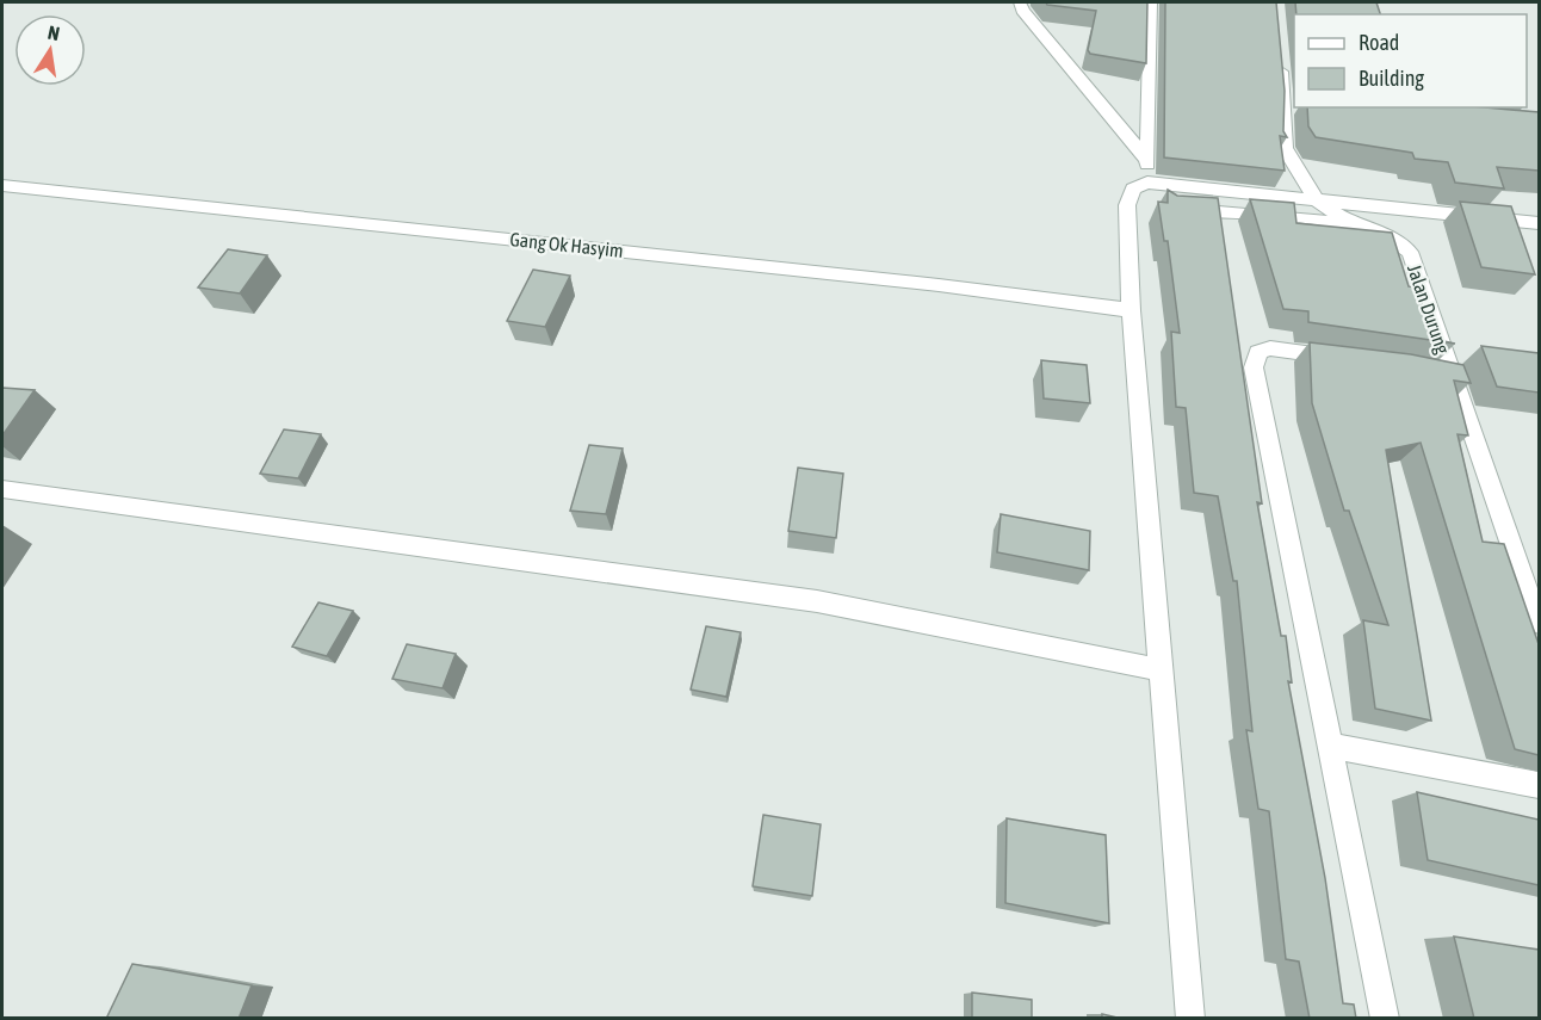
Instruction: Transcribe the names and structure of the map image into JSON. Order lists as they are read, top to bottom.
{
  "streets": {
    "street": ["Gang Ok Hasyim", "Jalan Durung"]
  },
  "legend": ["Road", "Building"],
  "north": "top"
}
